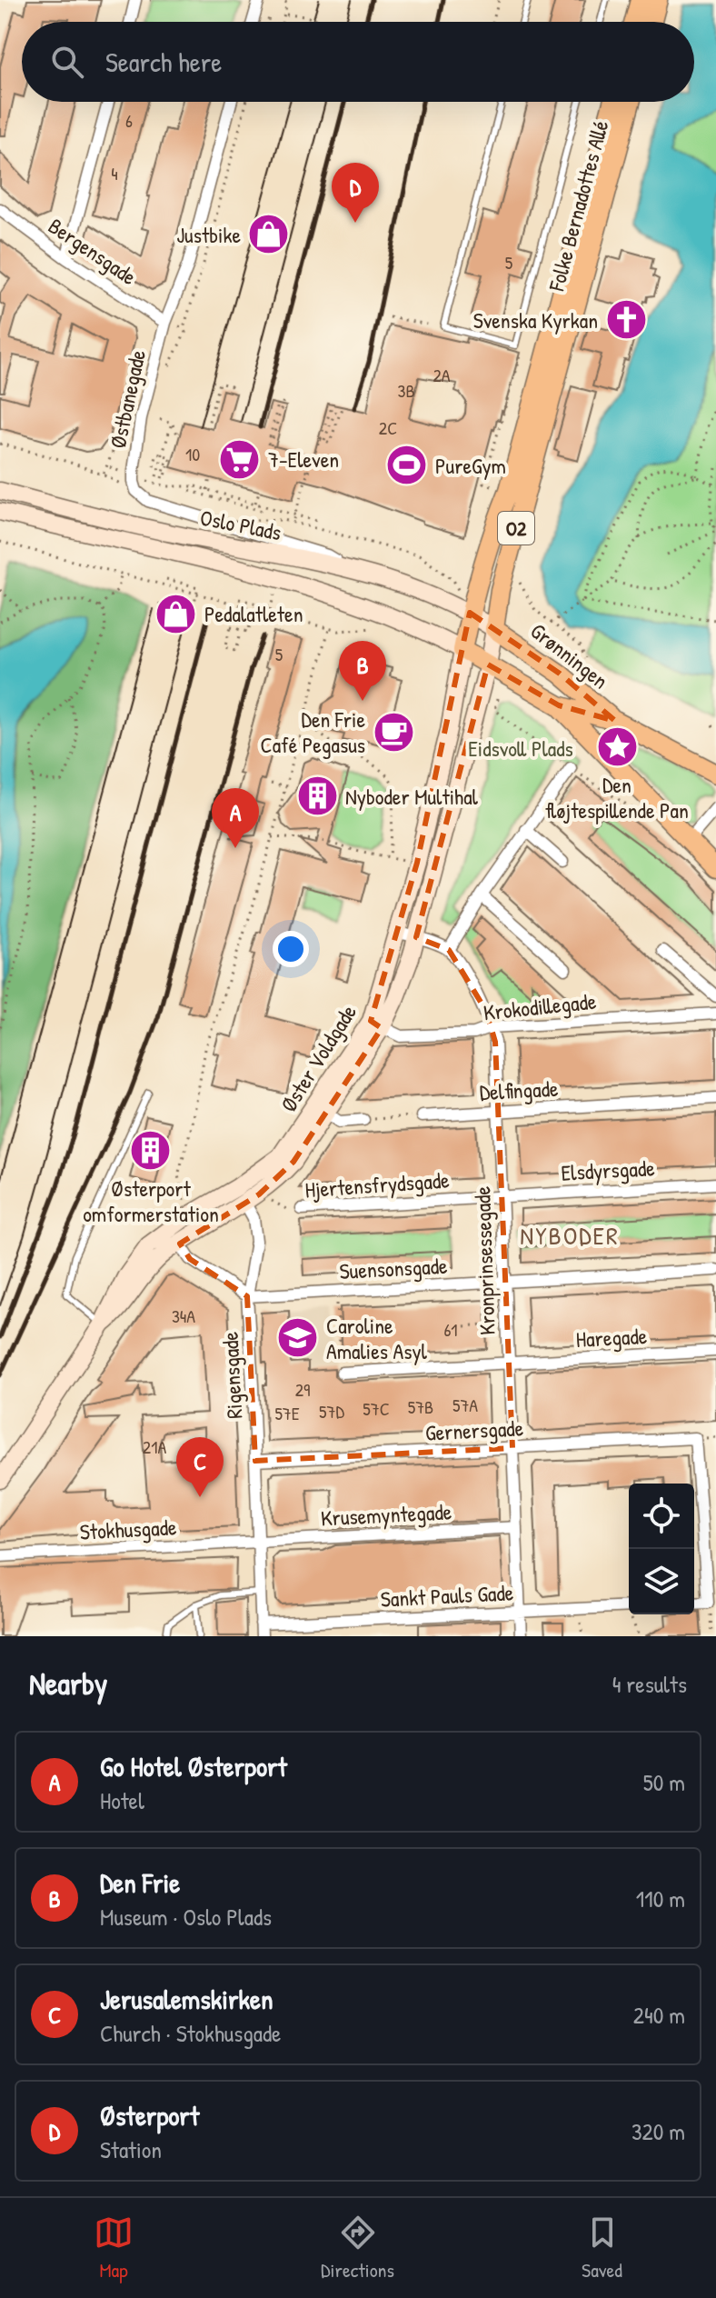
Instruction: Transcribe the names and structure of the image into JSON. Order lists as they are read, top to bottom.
{
  "streets": {
    "main road": ["Folke Bernadottes Allé", "O2", "Grønningen"],
    "street": [
      "Bergensgade",
      "Østbanegade",
      "Oslo Plads",
      "Krokodillegade",
      "Øster Voldgade",
      "Delfingade",
      "Elsdyrsgade",
      "Hjertensfrydsgade",
      "Kronprinsessegade",
      "Suensonsgade",
      "Haregade",
      "Rigensgade",
      "Gernersgade",
      "Krusemyntegade",
      "Stokhusgade",
      "Sankt Pauls Gade"
    ]
  },
  "crossings": [
    ["Folke Bernadottes Allé", "Oslo Plads"],
    ["Folke Bernadottes Allé", "O2"],
    ["Folke Bernadottes Allé", "Grønningen"],
    ["Folke Bernadottes Allé", "Øster Voldgade"],
    ["Bergensgade", "Østbanegade"],
    ["Østbanegade", "Oslo Plads"],
    ["Oslo Plads", "O2"],
    ["Oslo Plads", "Grønningen"],
    ["Oslo Plads", "Øster Voldgade"],
    ["O2", "Grønningen"],
    ["O2", "Øster Voldgade"],
    ["Grønningen", "Øster Voldgade"],
    ["Krokodillegade", "Øster Voldgade"],
    ["Krokodillegade", "Kronprinsessegade"],
    ["Øster Voldgade", "Hjertensfrydsgade"],
    ["Øster Voldgade", "Rigensgade"],
    ["Delfingade", "Kronprinsessegade"],
    ["Elsdyrsgade", "Hjertensfrydsgade"],
    ["Elsdyrsgade", "Kronprinsessegade"],
    ["Hjertensfrydsgade", "Kronprinsessegade"],
    ["Hjertensfrydsgade", "Rigensgade"],
    ["Kronprinsessegade", "Suensonsgade"],
    ["Kronprinsessegade", "Haregade"],
    ["Kronprinsessegade", "Gernersgade"],
    ["Kronprinsessegade", "Krusemyntegade"],
    ["Kronprinsessegade", "Sankt Pauls Gade"],
    ["Suensonsgade", "Rigensgade"],
    ["Rigensgade", "Gernersgade"],
    ["Rigensgade", "Krusemyntegade"],
    ["Rigensgade", "Stokhusgade"],
    ["Rigensgade", "Sankt Pauls Gade"],
    ["Krusemyntegade", "Stokhusgade"]
  ],
  "districts": ["NYBODER"],
  "parks": ["Eidsvoll Plads"],
  "places": {
    "shop": ["Justbike", "Pedalatleten"],
    "church": ["Svenska Kyrkan"],
    "supermarket": ["7-Eleven"],
    "sports": ["PureGym"],
    "cafe": ["Den Frie Café Pegasus"],
    "place": ["Den fløjtespillende Pan"],
    "building": ["Nyboder Multihal", "Østerport omformerstation"],
    "school or university": ["Caroline Amalies Asyl"]
  },
  "house_numbers": [
    "6",
    "4",
    "5",
    "2A",
    "3B",
    "2C",
    "10",
    "5",
    "34A",
    "61",
    "29",
    "57A",
    "57B",
    "57C",
    "57D",
    "57E",
    "21A"
  ],
  "page": {
    "search": "Search here",
    "pins": [
      "D",
      "B",
      "A",
      "C"
    ],
    "heading": ["Nearby", "4 results"],
    "list": [
      {
        "mark": "A",
        "name": "Go Hotel Østerport",
        "note": "Hotel",
        "value": "50 m"
      },
      {
        "mark": "B",
        "name": "Den Frie",
        "note": "Museum · Oslo Plads",
        "value": "110 m"
      },
      {
        "mark": "C",
        "name": "Jerusalemskirken",
        "note": "Church · Stokhusgade",
        "value": "240 m"
      },
      {
        "mark": "D",
        "name": "Østerport",
        "note": "Station",
        "value": "320 m"
      }
    ],
    "nav": ["Map", "Directions", "Saved"]
  }
}
